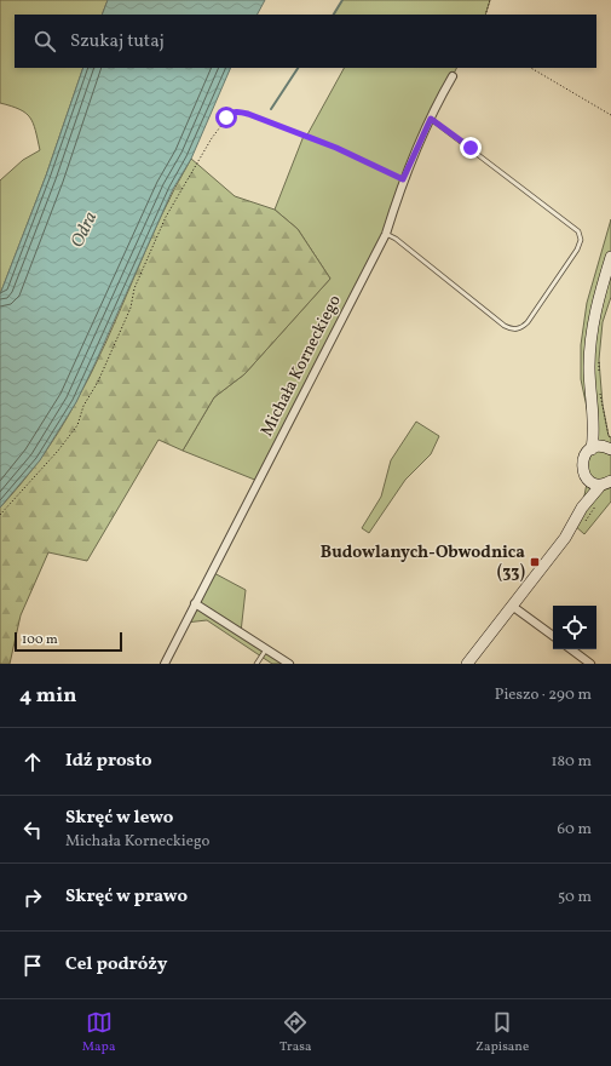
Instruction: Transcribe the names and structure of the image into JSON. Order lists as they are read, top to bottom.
{
  "streets": {
    "street": ["Michała Korneckiego"]
  },
  "water": ["Odra"],
  "places": {
    "transit": ["Budowlanych-Obwodnica (33)"]
  },
  "scale_bar": "100 m",
  "page": {
    "search": "Szukaj tutaj",
    "scale": "100 m",
    "heading": ["4 min", "Pieszo · 290 m"],
    "list": [
      ["Idź prosto", "180 m"],
      ["Skręć w lewo", "Michała Korneckiego", "60 m"],
      ["Skręć w prawo", "50 m"],
      "Cel podróży"
    ],
    "nav": ["Mapa", "Trasa", "Zapisane"]
  }
}
